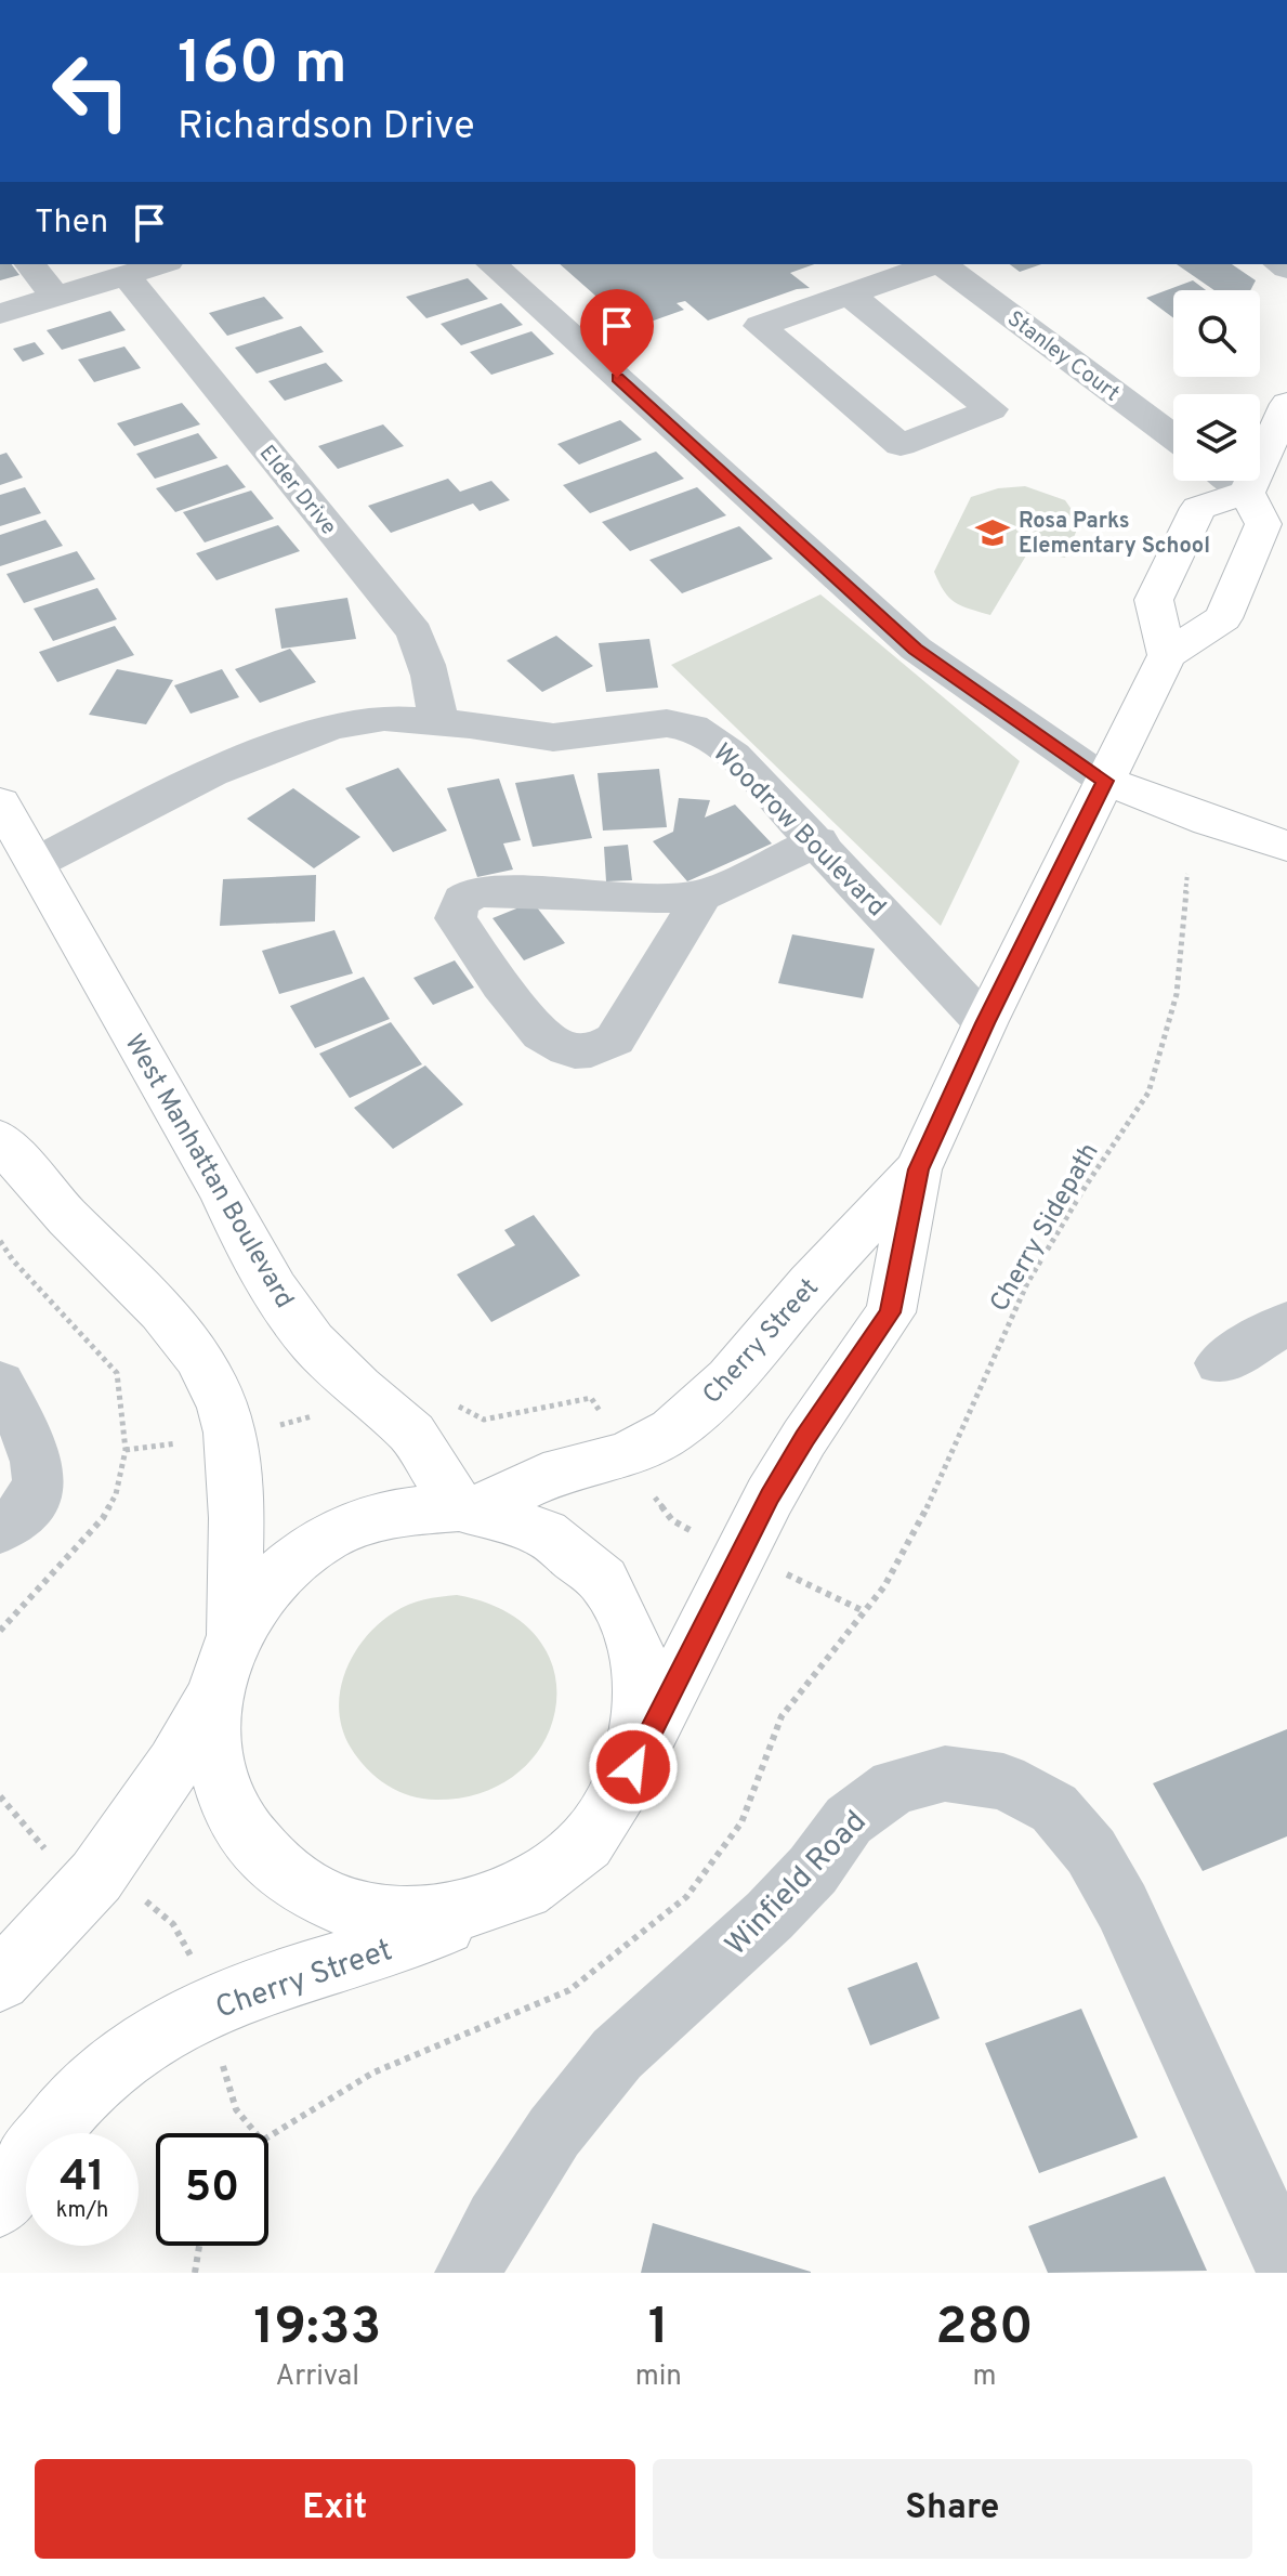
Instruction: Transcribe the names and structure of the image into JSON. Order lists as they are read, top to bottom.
{
  "streets": {
    "main road": ["West Manhattan Boulevard", "Cherry Street"],
    "street": [
      "Stanley Court",
      "Elder Drive",
      "Woodrow Boulevard",
      "Winfield Road"
    ],
    "path": ["Cherry Sidepath"]
  },
  "crossings": [
    ["Elder Drive", "Woodrow Boulevard"],
    ["Woodrow Boulevard", "West Manhattan Boulevard"],
    ["Woodrow Boulevard", "Cherry Street"],
    ["West Manhattan Boulevard", "Cherry Street"]
  ],
  "places": {
    "school or university": ["Rosa Parks Elementary School"]
  },
  "page": {
    "turn": ["160 m", "Richardson Drive"],
    "then": "Then",
    "speed": "41 km/h",
    "limit": "50",
    "eta": [
      "19:33",
      "Arrival",
      "1",
      "min",
      "280",
      "m"
    ],
    "buttons": ["Exit", "Share"]
  }
}
